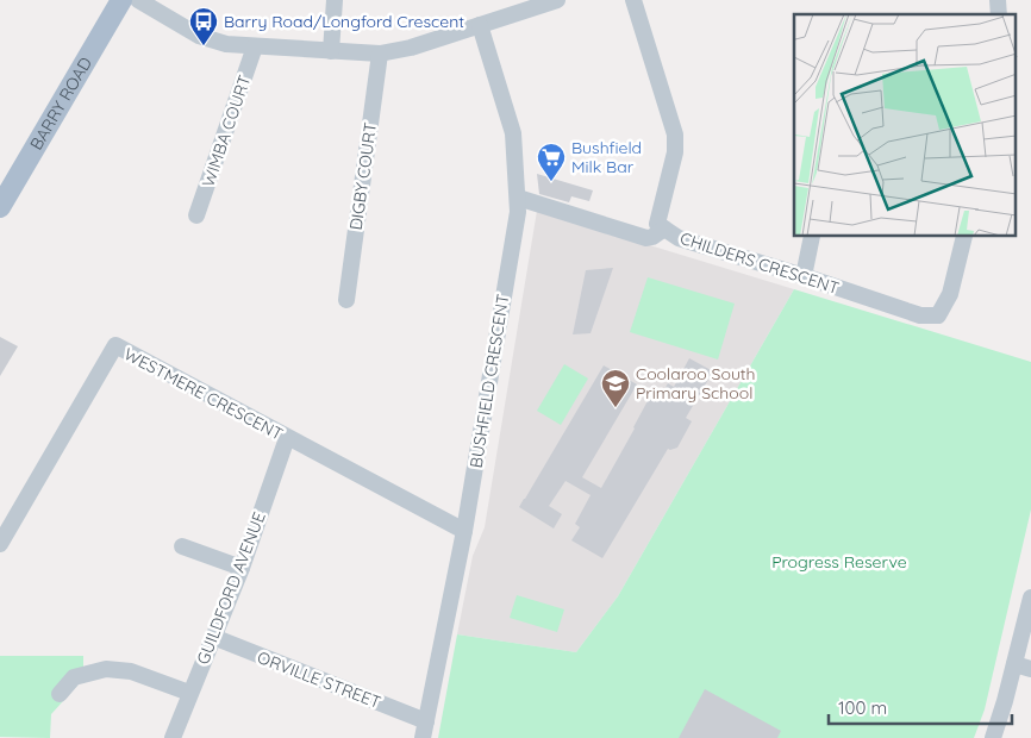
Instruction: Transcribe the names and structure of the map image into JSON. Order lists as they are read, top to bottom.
{
  "streets": {
    "main road": ["BARRY ROAD"],
    "street": [
      "WIMBA COURT",
      "DIGBY COURT",
      "CHILDERS CRESCENT",
      "BUSHFIELD CRESCENT",
      "WESTMERE CRESCENT",
      "GUILDFORD AVENUE",
      "ORVILLE STREET"
    ]
  },
  "crossings": [
    ["BUSHFIELD CRESCENT", "WESTMERE CRESCENT"],
    ["BUSHFIELD CRESCENT", "ORVILLE STREET"],
    ["WESTMERE CRESCENT", "GUILDFORD AVENUE"],
    ["GUILDFORD AVENUE", "ORVILLE STREET"]
  ],
  "parks": ["Progress Reserve"],
  "places": {
    "bus stop": ["Barry Road/Longford Crescent"],
    "supermarket": ["Bushfield Milk Bar"],
    "school or university": ["Coolaroo South Primary School"]
  },
  "scale_bar": "100 m"
}
